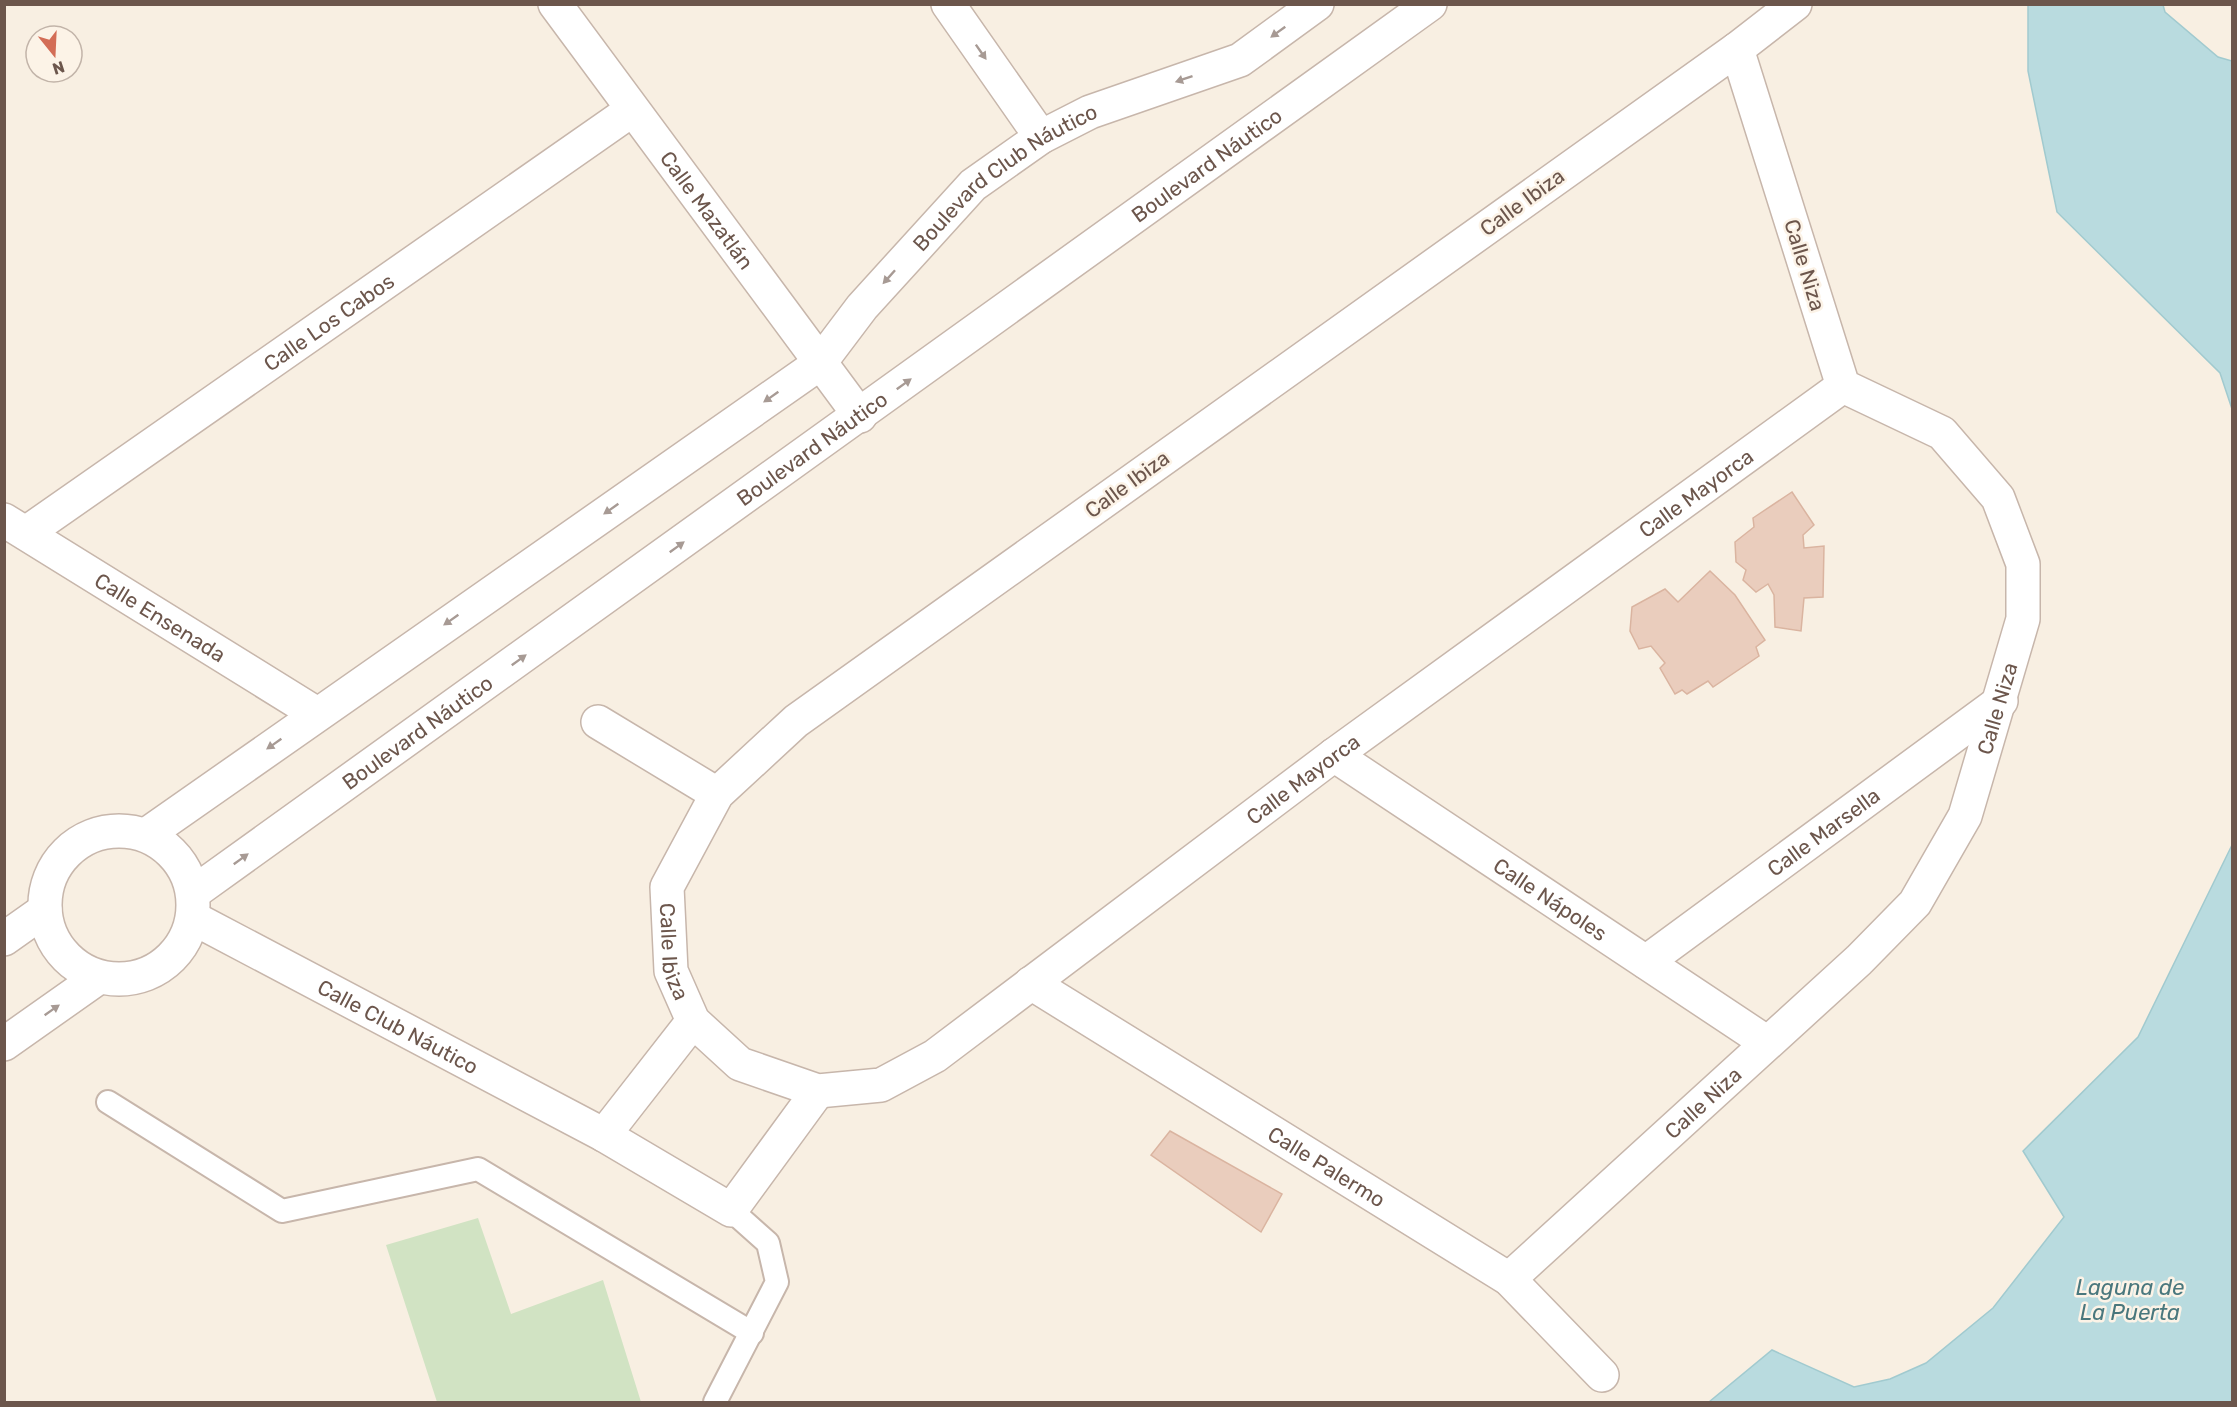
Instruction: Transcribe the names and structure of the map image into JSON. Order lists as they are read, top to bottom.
{
  "streets": {
    "street": [
      "Boulevard Náutico",
      "Boulevard Club Náutico",
      "Calle Ibiza",
      "Calle Mazatlán",
      "Calle Niza",
      "Calle Los Cabos",
      "Calle Mayorca",
      "Calle Ensenada",
      "Calle Marsella",
      "Calle Nápoles",
      "Calle Club Náutico",
      "Calle Palermo"
    ]
  },
  "crossings": [
    ["Boulevard Náutico", "Calle Mazatlán"],
    ["Boulevard Náutico", "Calle Club Náutico"],
    ["Boulevard Club Náutico", "Calle Mazatlán"],
    ["Calle Ibiza", "Calle Niza"],
    ["Calle Ibiza", "Calle Mayorca"],
    ["Calle Mazatlán", "Calle Los Cabos"],
    ["Calle Niza", "Calle Mayorca"],
    ["Calle Niza", "Calle Marsella"],
    ["Calle Niza", "Calle Nápoles"],
    ["Calle Niza", "Calle Palermo"],
    ["Calle Los Cabos", "Calle Ensenada"],
    ["Calle Mayorca", "Calle Nápoles"],
    ["Calle Mayorca", "Calle Palermo"],
    ["Calle Marsella", "Calle Nápoles"]
  ],
  "one_way": ["Boulevard Club Náutico"],
  "water": ["Laguna de La Puerta"],
  "north": "bottom"
}
